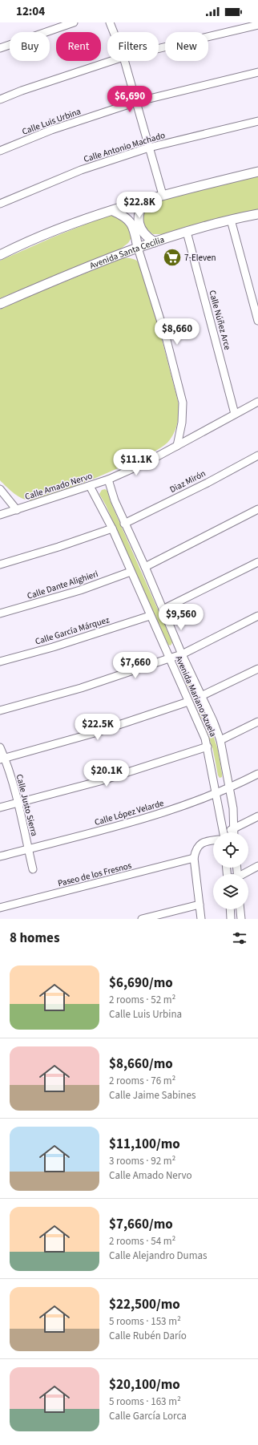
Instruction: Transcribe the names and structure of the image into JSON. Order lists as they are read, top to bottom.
{
  "streets": {
    "street": [
      "Calle Luis Urbina",
      "Calle Antonio Machado",
      "Avenida Santa Cecilia",
      "Calle Núñez Arce",
      "Diaz Mirón",
      "Calle Amado Nervo",
      "Calle Dante Alighieri",
      "Calle García Márquez",
      "Avenida Mariano Azuela",
      "Calle Justo Sierra",
      "Calle López Velarde",
      "Paseo de los Fresnos"
    ]
  },
  "crossings": [
    ["Avenida Santa Cecilia", "Calle Núñez Arce"],
    ["Calle Núñez Arce", "Calle Amado Nervo"],
    ["Diaz Mirón", "Avenida Mariano Azuela"],
    ["Calle Amado Nervo", "Avenida Mariano Azuela"],
    ["Calle Dante Alighieri", "Avenida Mariano Azuela"],
    ["Calle García Márquez", "Avenida Mariano Azuela"],
    ["Avenida Mariano Azuela", "Calle López Velarde"],
    ["Calle Justo Sierra", "Calle López Velarde"]
  ],
  "places": {
    "supermarket": ["7-Eleven"]
  },
  "page": {
    "status": "12:04",
    "chip": [
      "Buy",
      "Rent",
      "Filters",
      "New"
    ],
    "price": [
      "$6,690",
      "$22.8K",
      "$8,660",
      "$11.1K",
      "$9,560",
      "$7,660",
      "$22.5K",
      "$20.1K"
    ],
    "heading": "8 homes",
    "list": [
      {
        "name": "$6,690/mo",
        "note": "2 rooms · 52 m² · Calle Luis Urbina"
      },
      {
        "name": "$8,660/mo",
        "note": "2 rooms · 76 m² · Calle Jaime Sabines"
      },
      {
        "name": "$11,100/mo",
        "note": "3 rooms · 92 m² · Calle Amado Nervo"
      },
      {
        "name": "$7,660/mo",
        "note": "2 rooms · 54 m² · Calle Alejandro Dumas"
      },
      {
        "name": "$22,500/mo",
        "note": "5 rooms · 153 m² · Calle Rubén Darío"
      },
      {
        "name": "$20,100/mo",
        "note": "5 rooms · 163 m² · Calle García Lorca"
      }
    ]
  }
}
